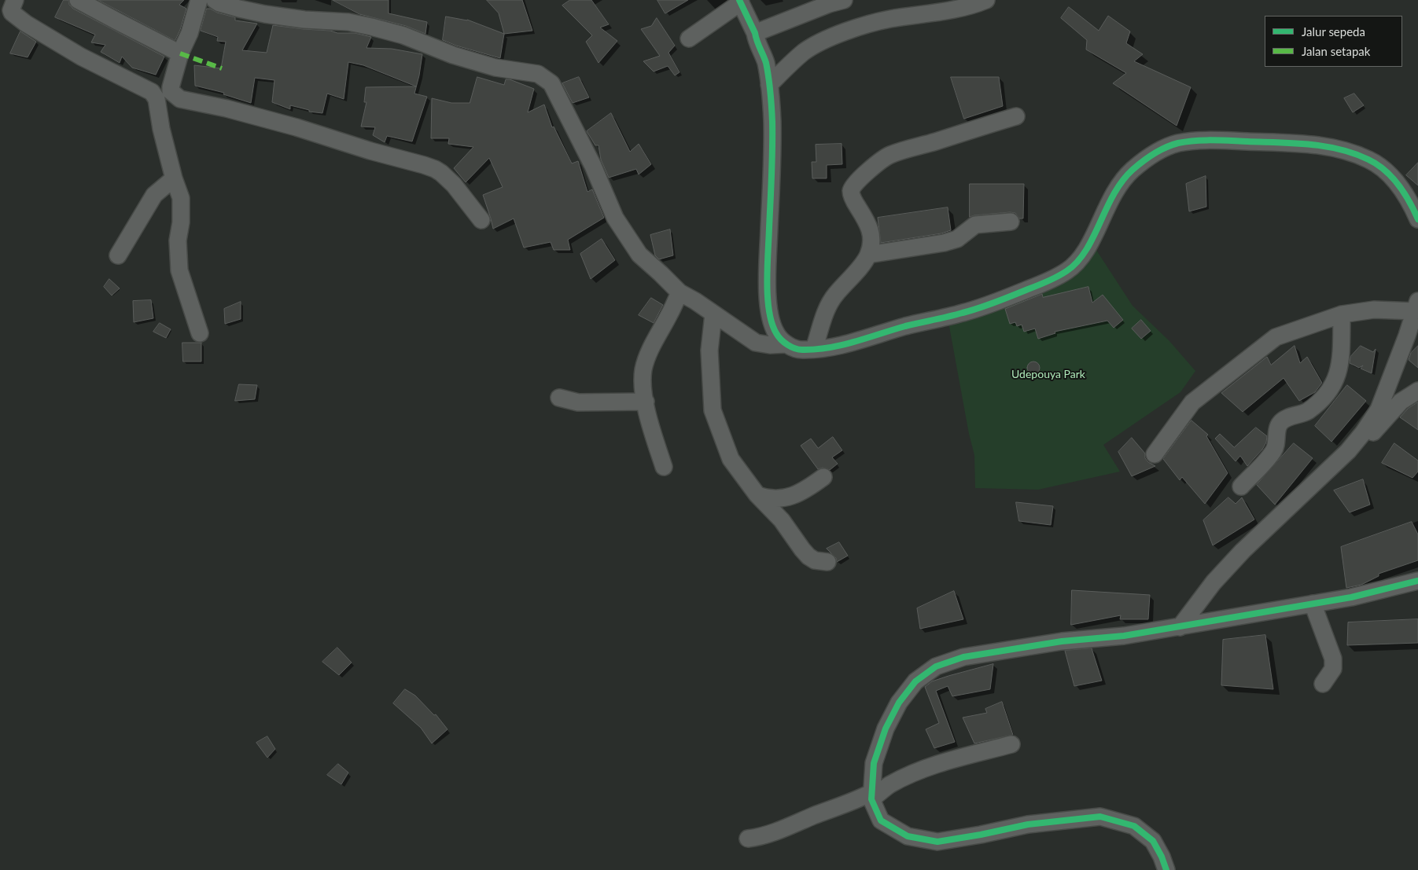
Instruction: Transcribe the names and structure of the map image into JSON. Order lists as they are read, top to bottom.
{
  "parks": ["Udepouya Park"],
  "legend": ["Jalur sepeda", "Jalan setapak"]
}
